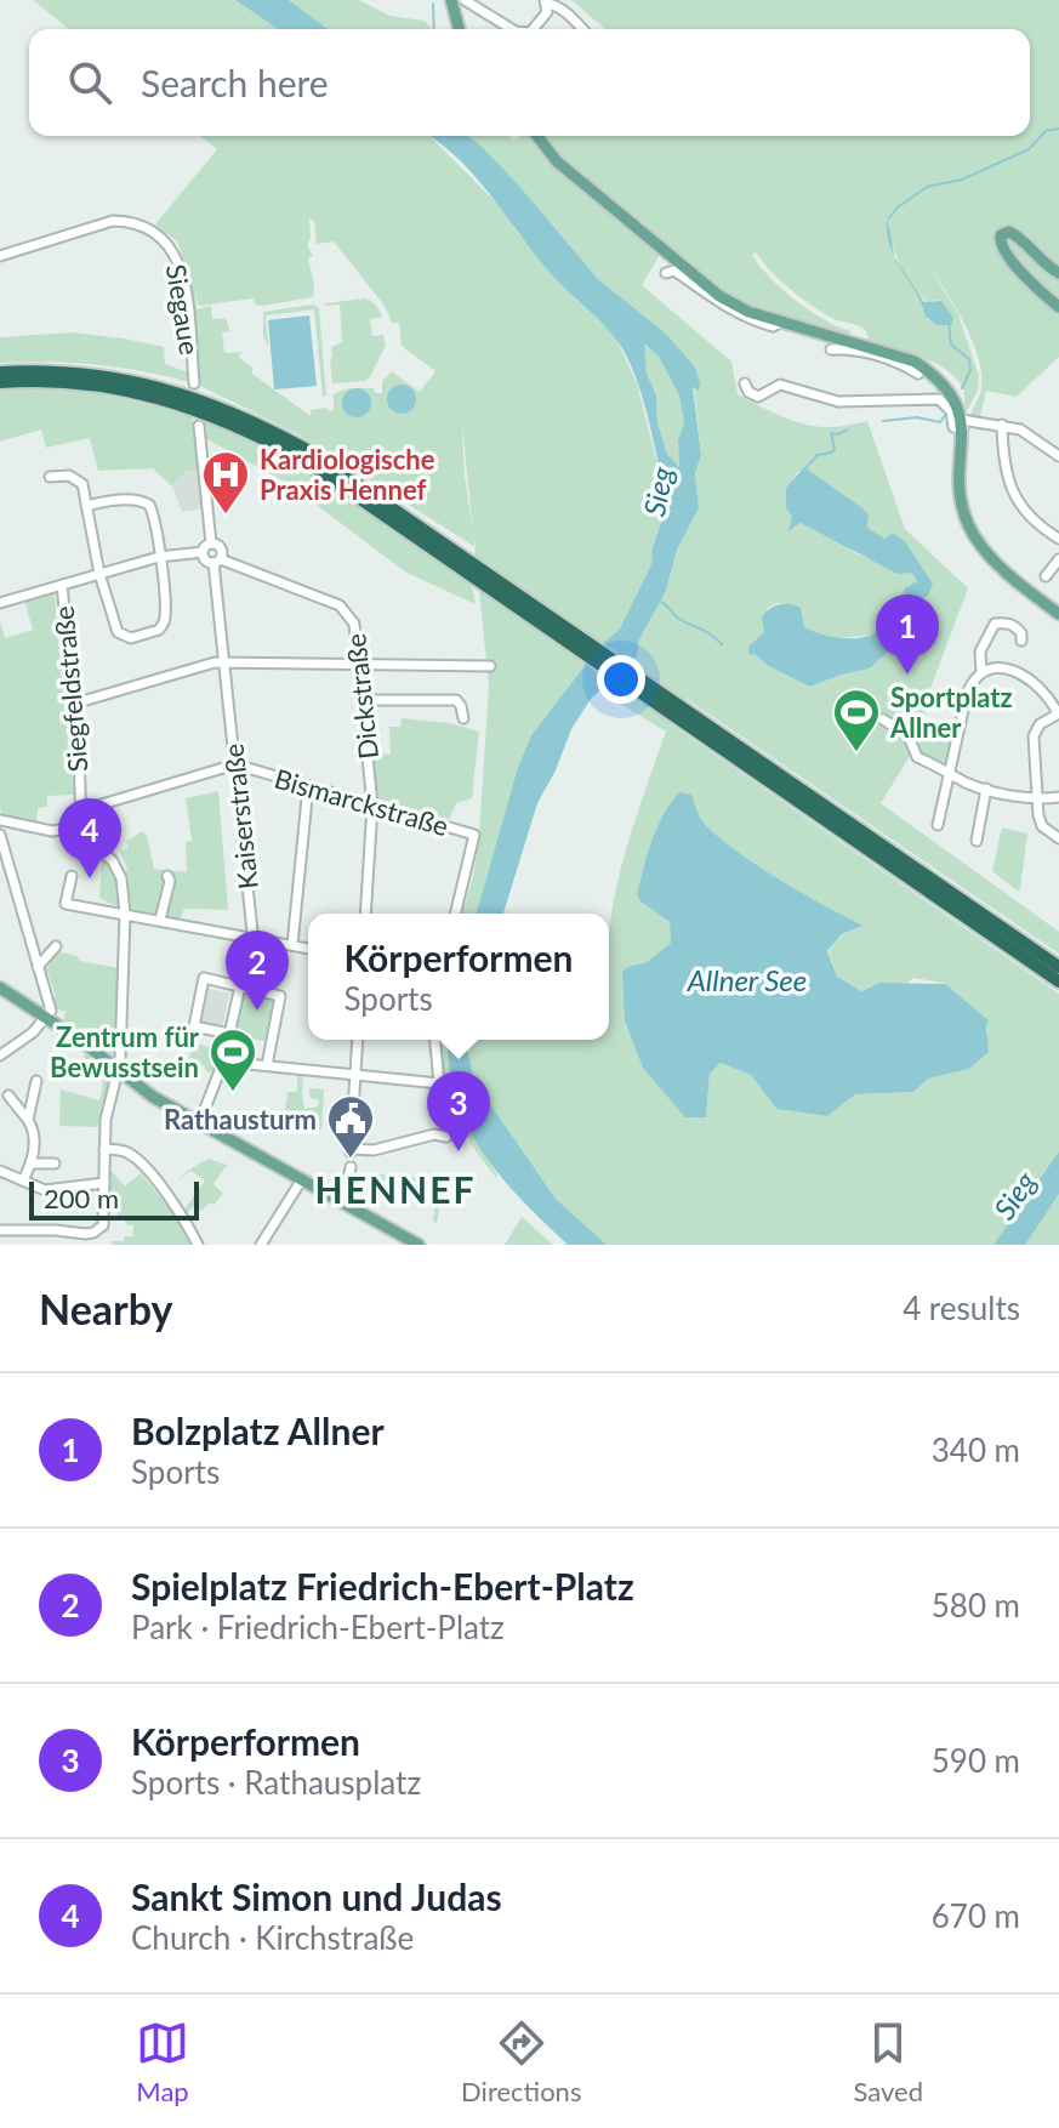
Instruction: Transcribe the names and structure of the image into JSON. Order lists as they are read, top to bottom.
{
  "streets": {
    "street": [
      "Siegaue",
      "Siegfeldstraße",
      "Dickstraße",
      "Bismarckstraße",
      "Kaiserstraße"
    ]
  },
  "crossings": [
    ["Dickstraße", "Bismarckstraße"],
    ["Dickstraße", "Kaiserstraße"],
    ["Bismarckstraße", "Kaiserstraße"]
  ],
  "districts": ["HENNEF"],
  "water": ["Sieg", "Allner See"],
  "places": {
    "hospital": ["Kardiologische Praxis Hennef"],
    "sports": ["Sportplatz Allner", "Zentrum für Bewusstsein"],
    "public building": ["Rathausturm"]
  },
  "scale_bar": "200 m",
  "page": {
    "search": "Search here",
    "pins": [
      "1",
      "4",
      "2",
      "3"
    ],
    "popup": ["Körperformen", "Sports"],
    "scale": "200 m",
    "heading": ["Nearby", "4 results"],
    "list": [
      {
        "mark": "1",
        "name": "Bolzplatz Allner",
        "note": "Sports",
        "value": "340 m"
      },
      {
        "mark": "2",
        "name": "Spielplatz Friedrich-Ebert-Platz",
        "note": "Park · Friedrich-Ebert-Platz",
        "value": "580 m"
      },
      {
        "mark": "3",
        "name": "Körperformen",
        "note": "Sports · Rathausplatz",
        "value": "590 m"
      },
      {
        "mark": "4",
        "name": "Sankt Simon und Judas",
        "note": "Church · Kirchstraße",
        "value": "670 m"
      }
    ],
    "nav": ["Map", "Directions", "Saved"]
  }
}
